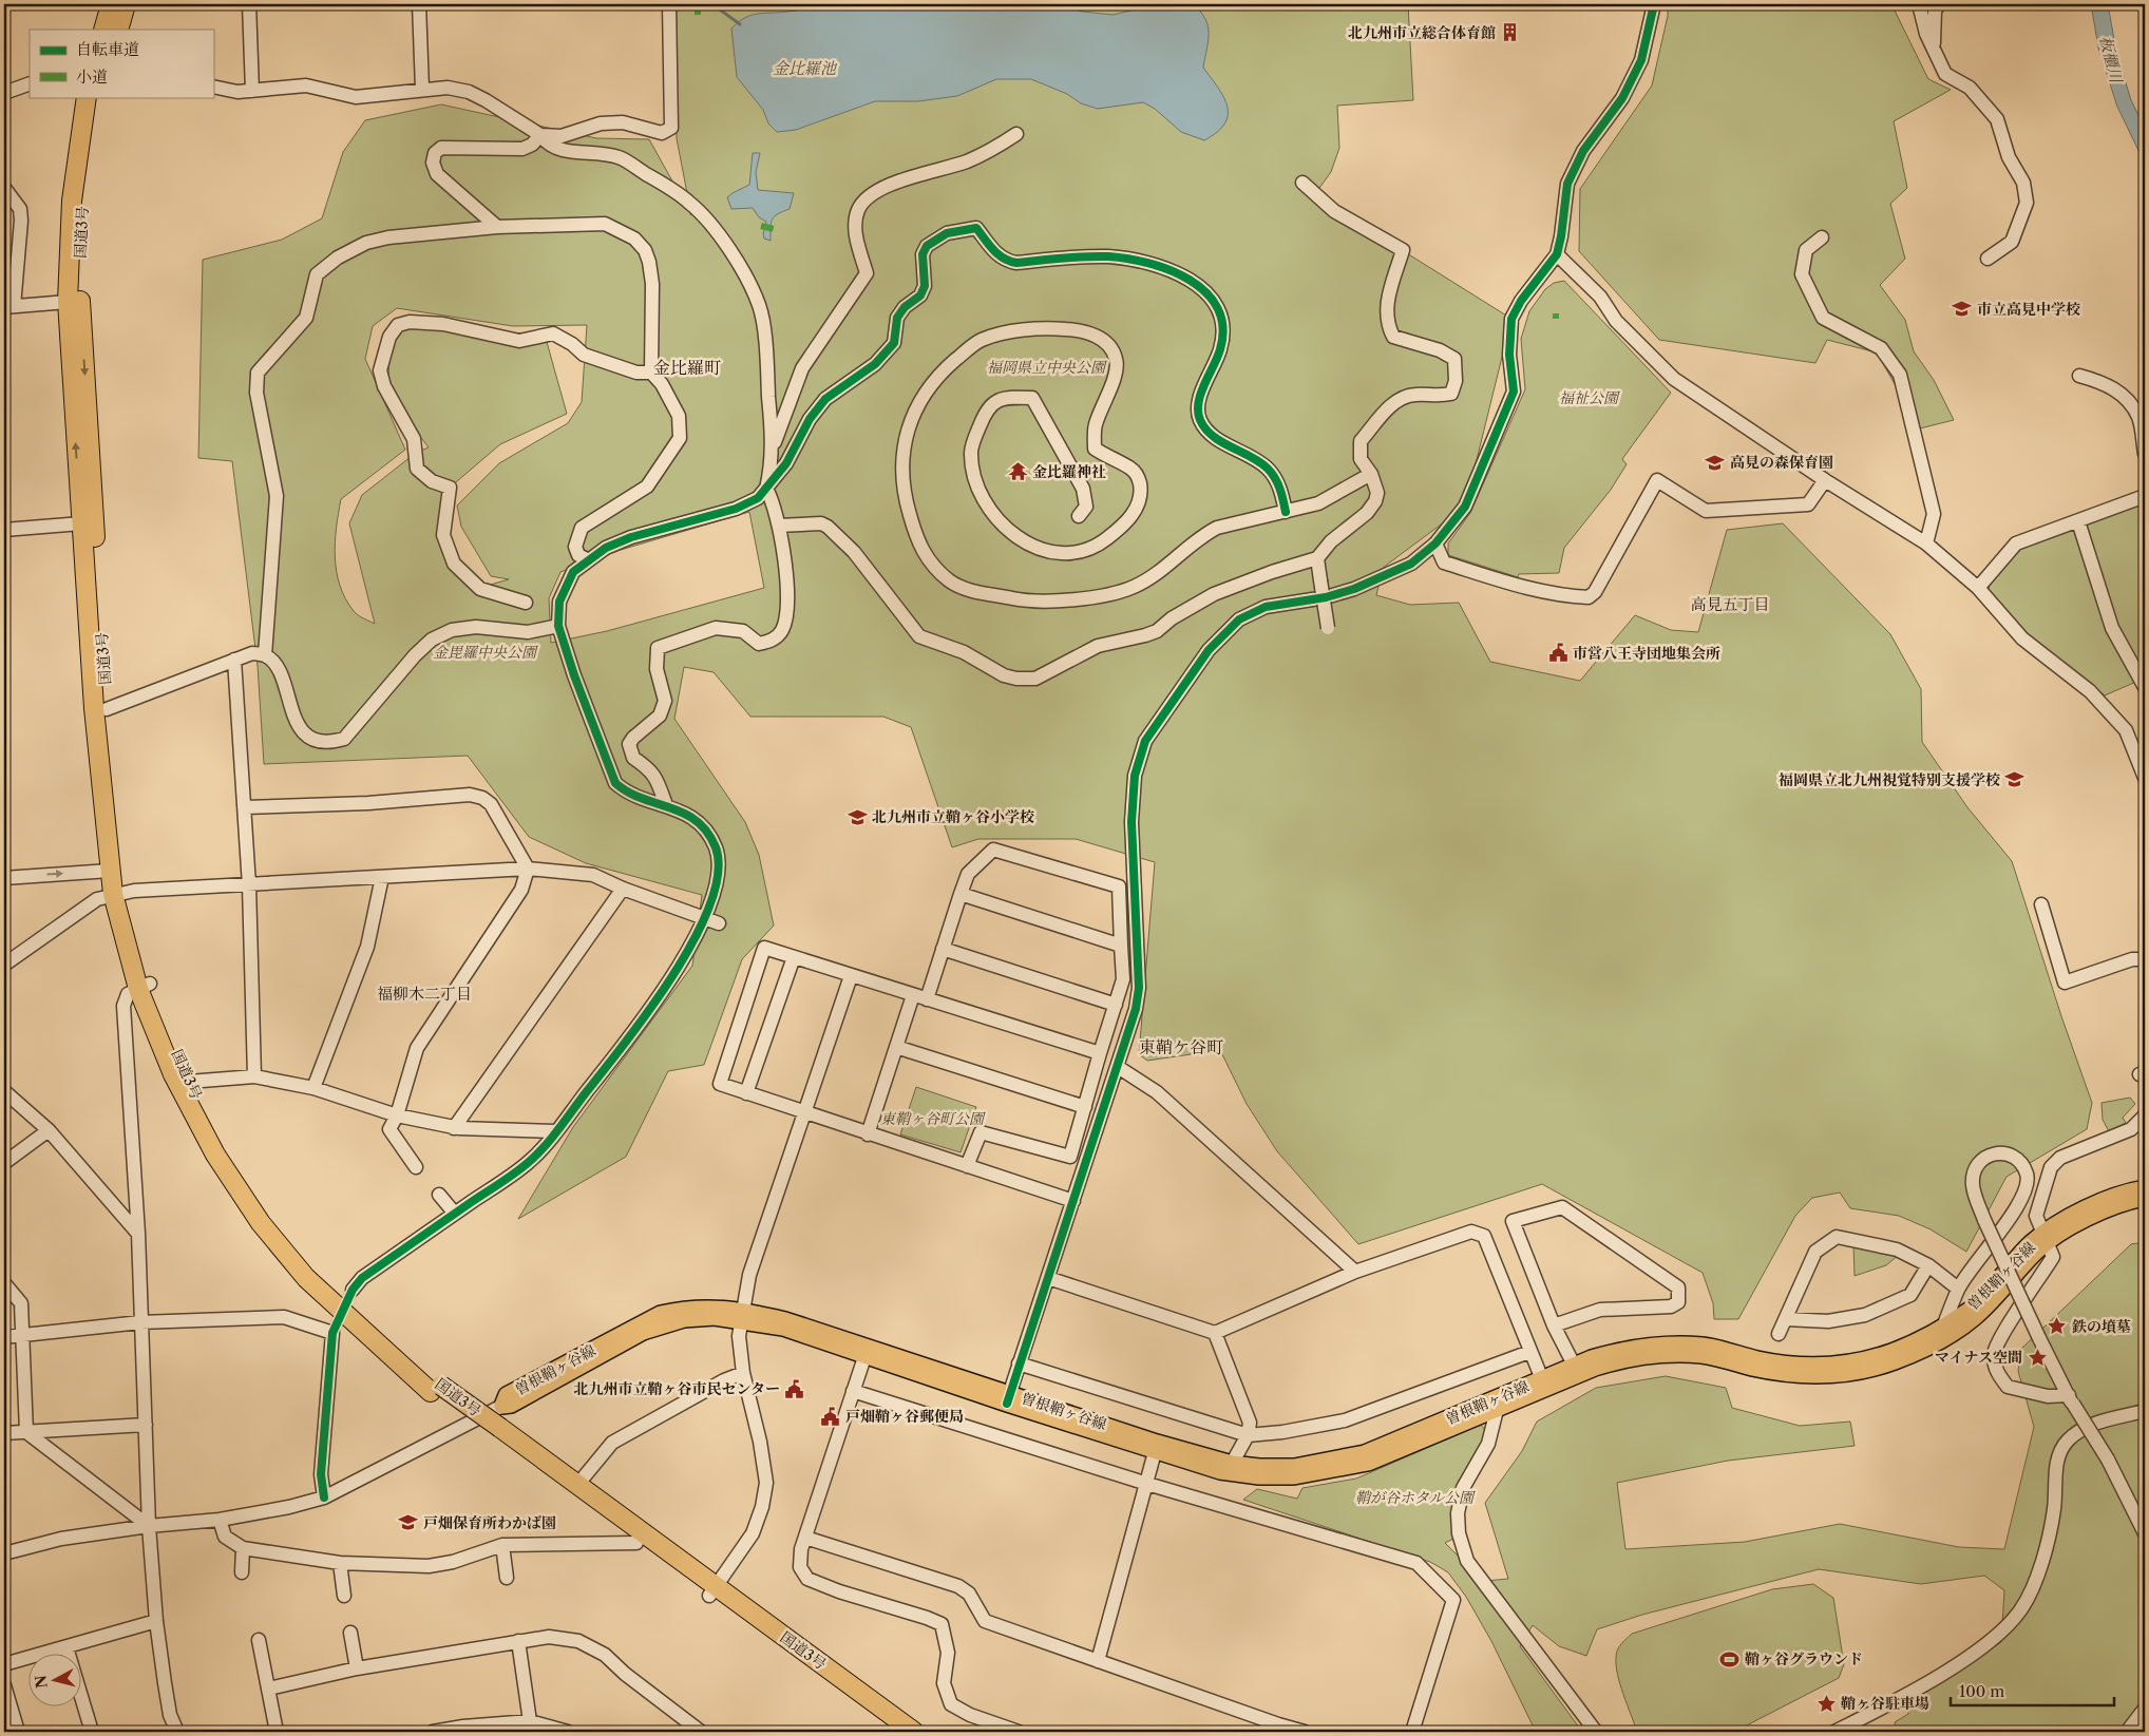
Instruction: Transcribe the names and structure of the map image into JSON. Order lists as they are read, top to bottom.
{
  "streets": {
    "highway": ["国道3号"],
    "main road": ["曽根鞘ヶ谷線"]
  },
  "districts": [
    "金比羅町",
    "高見五丁目",
    "福柳木二丁目",
    "東鞘ケ谷町"
  ],
  "water": ["板櫃川", "金比羅池"],
  "parks": [
    "福岡県立中央公園",
    "福祉公園",
    "金毘羅中央公園",
    "東鞘ヶ谷町公園",
    "鞘が谷ホタル公園"
  ],
  "places": {
    "building": ["北九州市立総合体育館"],
    "school or university": [
      "市立高見中学校",
      "高見の森保育園",
      "福岡県立北九州視覚特別支援学校",
      "北九州市立鞘ヶ谷小学校",
      "戸畑保育所わかば園"
    ],
    "temple": ["金比羅神社"],
    "public building": ["市営八王寺団地集会所", "北九州市立鞘ヶ谷市民センター", "戸畑鞘ヶ谷郵便局"],
    "place": ["鉄の墳墓", "マイナス空間", "鞘ヶ谷駐車場"],
    "sports": ["鞘ヶ谷グラウンド"]
  },
  "legend": ["自転車道", "小道"],
  "scale_bar": "100 m",
  "north": "left"
}
